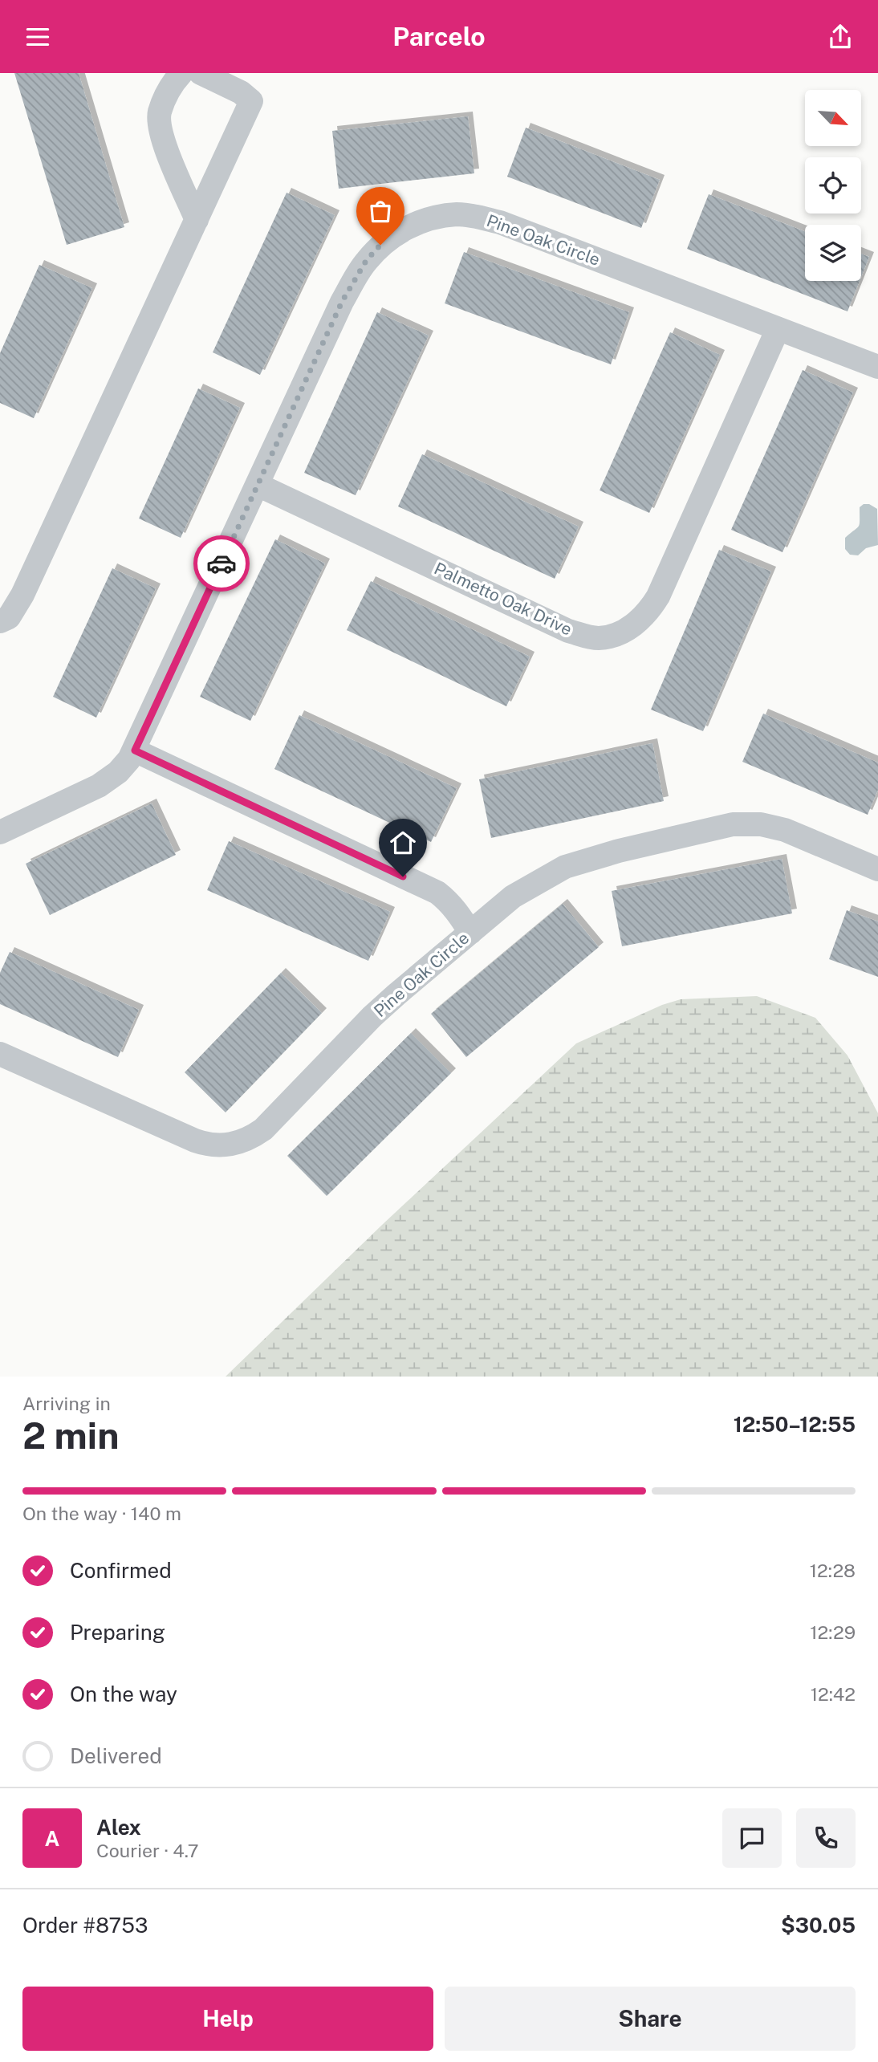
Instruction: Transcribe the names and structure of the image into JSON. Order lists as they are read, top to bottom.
{
  "streets": {
    "street": ["Pine Oak Circle", "Palmetto Oak Drive"]
  },
  "crossings": [
    ["Pine Oak Circle", "Palmetto Oak Drive"]
  ],
  "north": "bottom right",
  "page": {
    "header": "Parcelo",
    "heading": ["2 min", "Arriving in", "12:50–12:55"],
    "panel": [
      "Alex",
      "Courier · 4.7",
      "Order #8753",
      "$30.05"
    ],
    "bar": "On the way · 140 m",
    "list": [
      ["Confirmed", "12:28"],
      ["Preparing", "12:29"],
      ["On the way", "12:42"],
      "Delivered"
    ],
    "round": "A",
    "buttons": ["Help", "Share"]
  }
}
